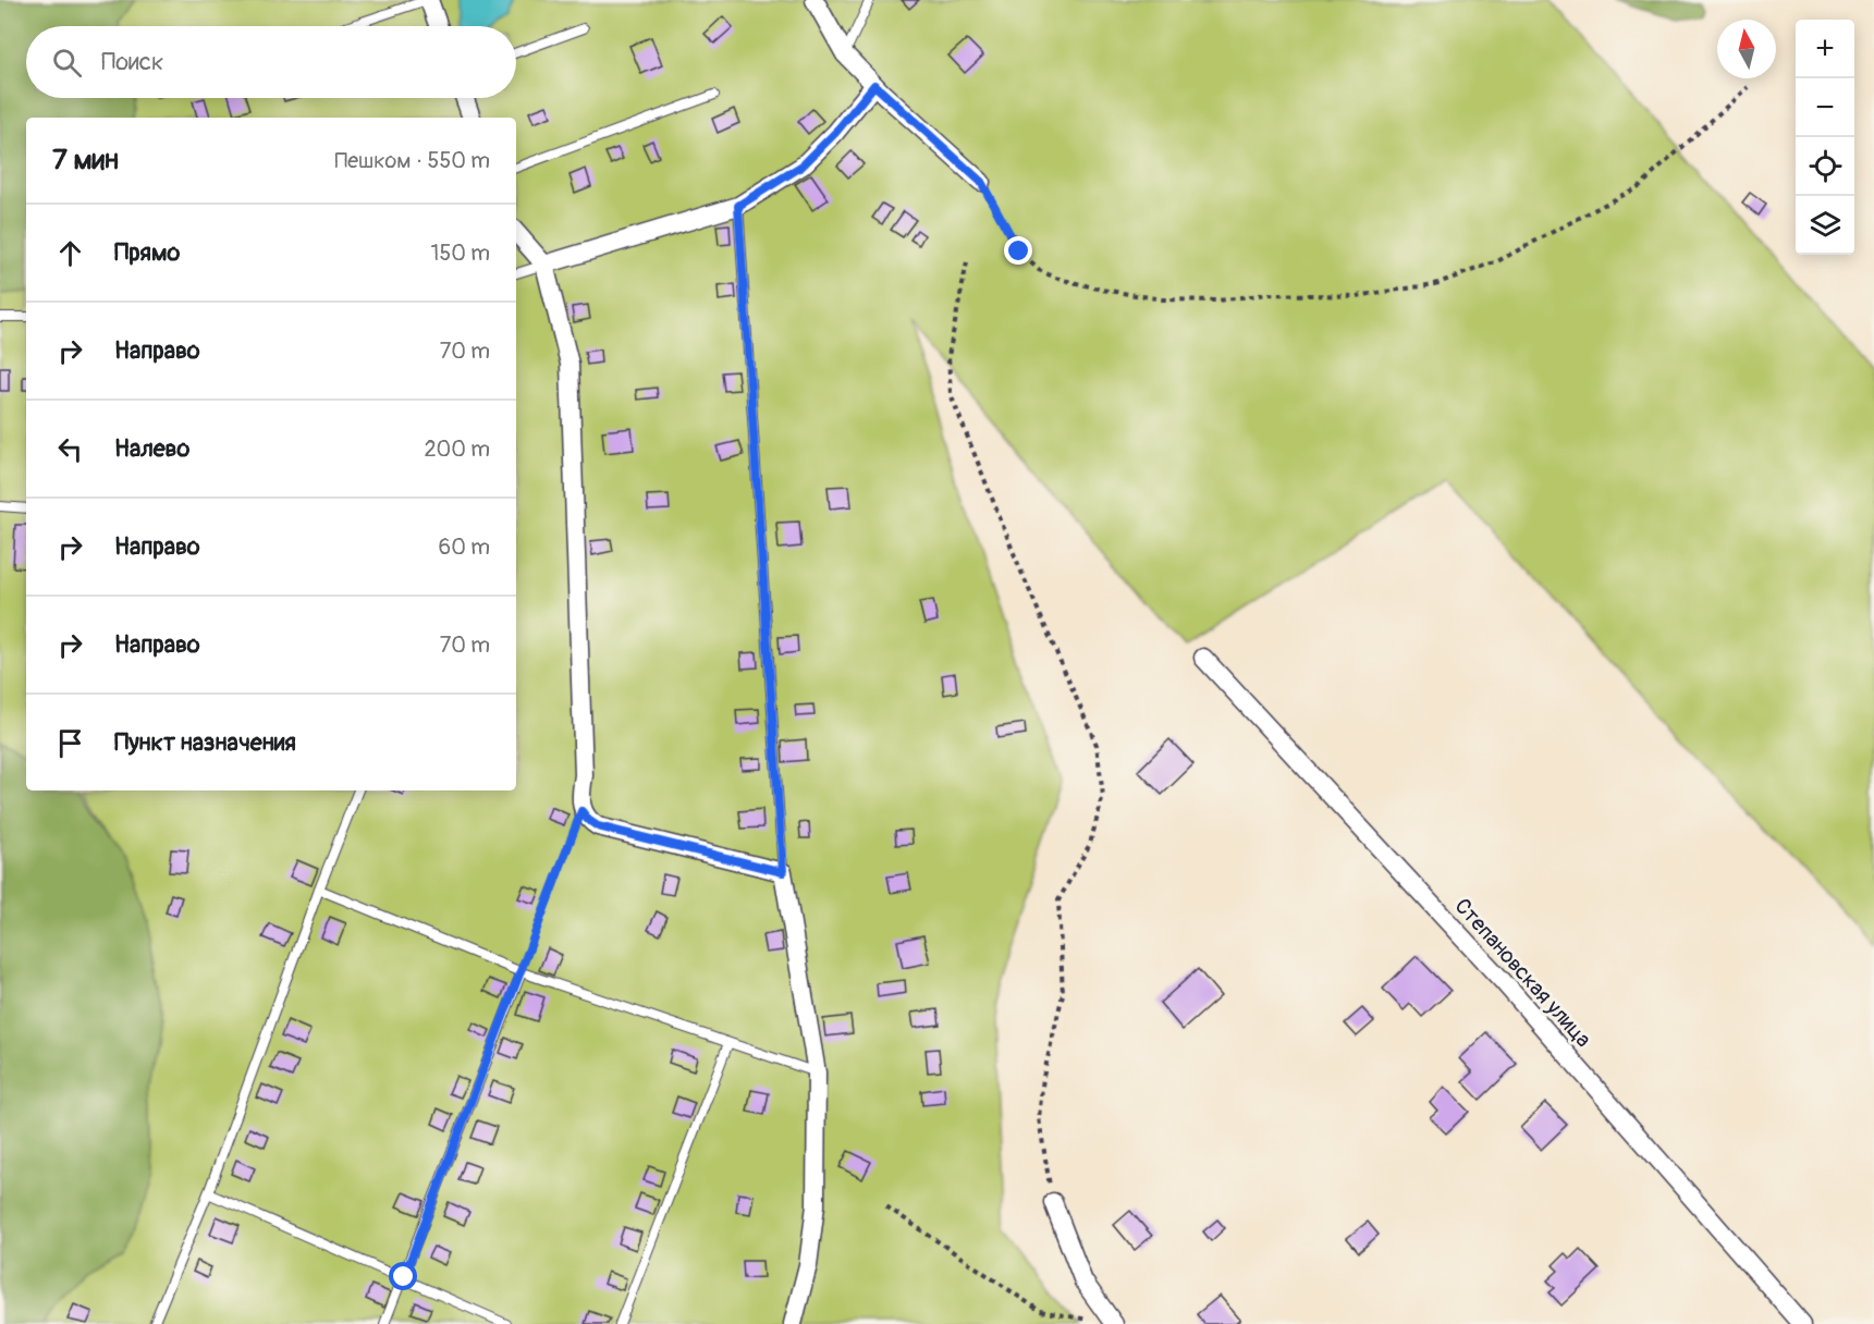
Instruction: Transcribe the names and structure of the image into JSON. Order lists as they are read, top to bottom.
{
  "streets": {
    "street": ["Степановская улица"]
  },
  "north": "top",
  "page": {
    "map_buttons": ["+", "−"],
    "search": "Поиск",
    "heading": ["7 мин", "Пешком · 550 m"],
    "list": [
      ["Прямо", "150 m"],
      ["Направо", "70 m"],
      ["Налево", "200 m"],
      ["Направо", "60 m"],
      ["Направо", "70 m"],
      "Пункт назначения"
    ]
  }
}
